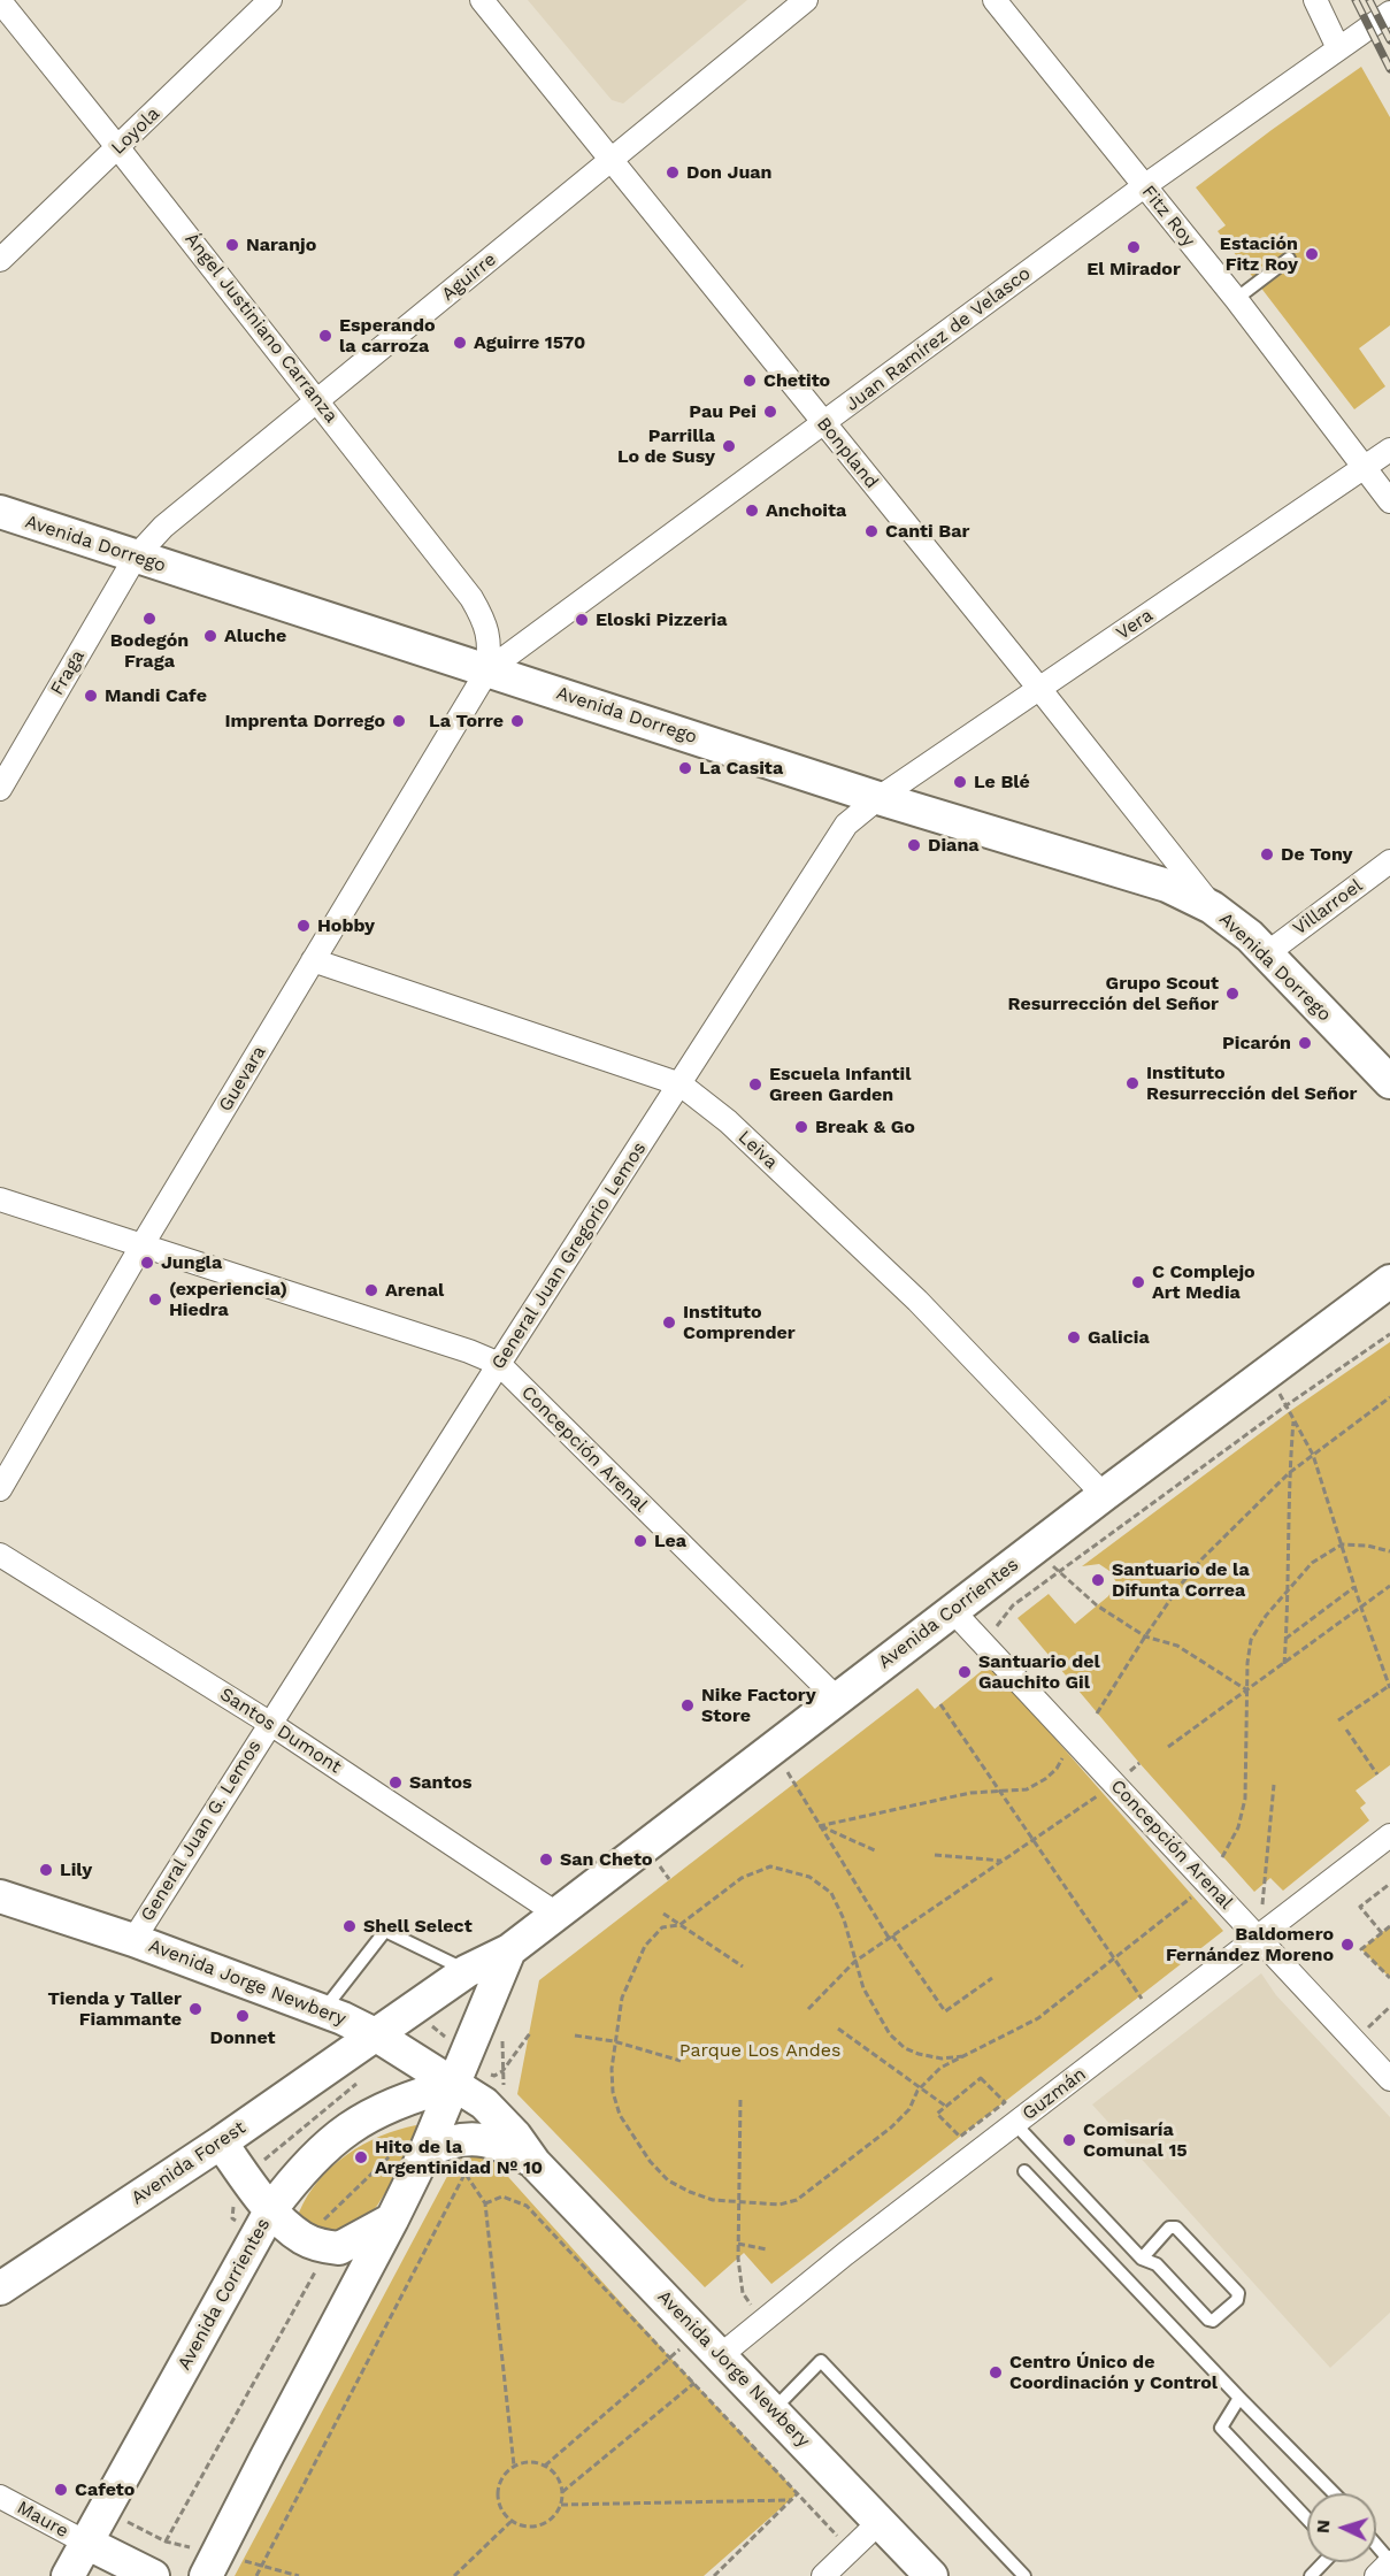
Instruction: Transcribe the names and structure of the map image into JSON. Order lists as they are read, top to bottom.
{
  "streets": {
    "main road": [
      "Avenida Dorrego",
      "Avenida Corrientes",
      "Avenida Jorge Newbery",
      "Avenida Forest"
    ],
    "street": [
      "Loyola",
      "Fitz Roy",
      "Aguirre",
      "Ángel Justiniano Carranza",
      "Juan Ramírez de Velasco",
      "Bonpland",
      "Vera",
      "Fraga",
      "Villarroel",
      "Guevara",
      "Leiva",
      "General Juan Gregorio Lemos",
      "Concepción Arenal",
      "Santos Dumont",
      "General Juan G. Lemos",
      "Guzmán",
      "Maure"
    ]
  },
  "crossings": [
    ["Loyola", "Ángel Justiniano Carranza"],
    ["Fitz Roy", "Juan Ramírez de Velasco"],
    ["Fitz Roy", "Vera"],
    ["Aguirre", "Ángel Justiniano Carranza"],
    ["Aguirre", "Bonpland"],
    ["Aguirre", "Avenida Dorrego"],
    ["Aguirre", "Fraga"],
    ["Ángel Justiniano Carranza", "Juan Ramírez de Velasco"],
    ["Ángel Justiniano Carranza", "Avenida Dorrego"],
    ["Ángel Justiniano Carranza", "Guevara"],
    ["Juan Ramírez de Velasco", "Bonpland"],
    ["Juan Ramírez de Velasco", "Avenida Dorrego"],
    ["Juan Ramírez de Velasco", "Guevara"],
    ["Bonpland", "Avenida Dorrego"],
    ["Bonpland", "Vera"],
    ["Avenida Dorrego", "Vera"],
    ["Avenida Dorrego", "Fraga"],
    ["Avenida Dorrego", "Villarroel"],
    ["Avenida Dorrego", "Guevara"],
    ["Avenida Dorrego", "General Juan Gregorio Lemos"],
    ["Vera", "General Juan Gregorio Lemos"],
    ["Guevara", "Leiva"],
    ["Guevara", "Concepción Arenal"],
    ["Leiva", "General Juan Gregorio Lemos"],
    ["Leiva", "Avenida Corrientes"],
    ["General Juan Gregorio Lemos", "Concepción Arenal"],
    ["General Juan Gregorio Lemos", "Santos Dumont"],
    ["General Juan Gregorio Lemos", "General Juan G. Lemos"],
    ["Concepción Arenal", "Avenida Corrientes"],
    ["Concepción Arenal", "Guzmán"],
    ["Avenida Corrientes", "Santos Dumont"],
    ["Avenida Corrientes", "Avenida Jorge Newbery"],
    ["Avenida Corrientes", "Avenida Forest"],
    ["Avenida Corrientes", "Maure"],
    ["Santos Dumont", "General Juan G. Lemos"],
    ["General Juan G. Lemos", "Avenida Jorge Newbery"],
    ["Avenida Jorge Newbery", "Guzmán"],
    ["Avenida Jorge Newbery", "Avenida Forest"]
  ],
  "parks": ["Parque Los Andes"],
  "places": [
    "Don Juan",
    "Naranjo",
    "El Mirador",
    "Estación Fitz Roy",
    "Esperando la carroza",
    "Aguirre 1570",
    "Chetito",
    "Pau Pei",
    "Parrilla Lo de Susy",
    "Anchoita",
    "Canti Bar",
    "Bodegón Fraga",
    "Eloski Pizzeria",
    "Aluche",
    "Mandi Cafe",
    "Imprenta Dorrego",
    "La Torre",
    "La Casita",
    "Le Blé",
    "Diana",
    "De Tony",
    "Hobby",
    "Grupo Scout Resurrección del Señor",
    "Picarón",
    "Instituto Resurrección del Señor",
    "Escuela Infantil Green Garden",
    "Break & Go",
    "Jungla",
    "C Complejo Art Media",
    "Arenal",
    "(experiencia) Hiedra",
    "Instituto Comprender",
    "Galicia",
    "Lea",
    "Santuario de la Difunta Correa",
    "Santuario del Gauchito Gil",
    "Nike Factory Store",
    "Santos",
    "San Cheto",
    "Lily",
    "Shell Select",
    "Baldomero Fernández Moreno",
    "Tienda y Taller Fiammante",
    "Donnet",
    "Comisaría Comunal 15",
    "Hito de la Argentinidad Nº 10",
    "Centro Único de Coordinación y Control",
    "Cafeto"
  ],
  "north": "left"
}
